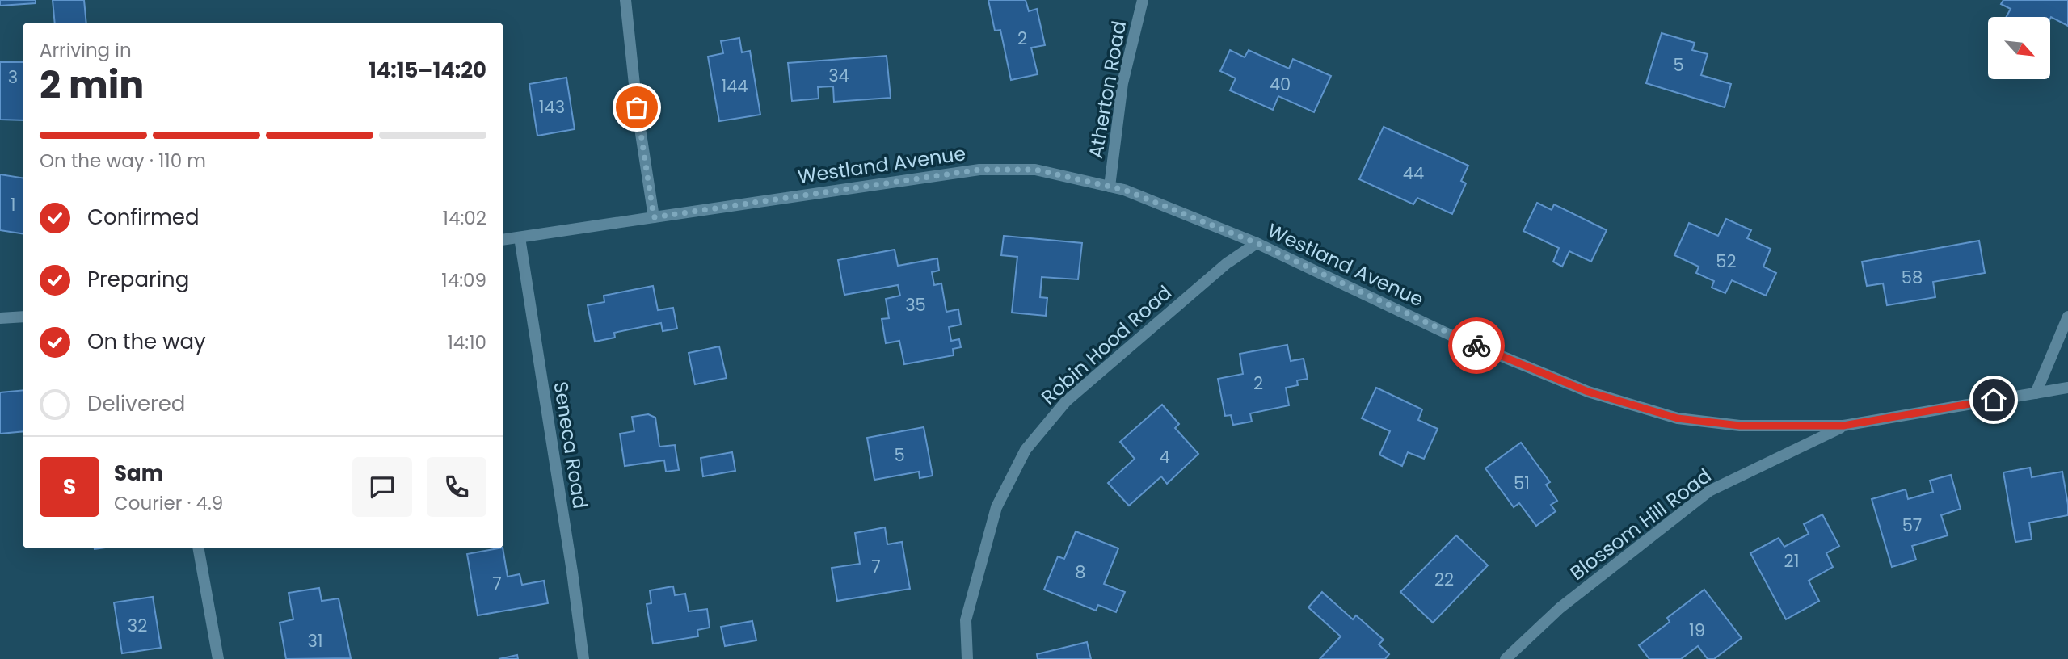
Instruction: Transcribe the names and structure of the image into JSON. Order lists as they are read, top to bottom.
{
  "streets": {
    "street": [
      "Atherton Road",
      "Westland Avenue",
      "Robin Hood Road",
      "Seneca Road",
      "Blossom Hill Road"
    ]
  },
  "crossings": [
    ["Atherton Road", "Westland Avenue"],
    ["Westland Avenue", "Robin Hood Road"],
    ["Westland Avenue", "Seneca Road"],
    ["Westland Avenue", "Blossom Hill Road"]
  ],
  "house_numbers": [
    "2",
    "5",
    "34",
    "3",
    "40",
    "144",
    "143",
    "44",
    "1",
    "52",
    "58",
    "35",
    "2",
    "5",
    "4",
    "51",
    "57",
    "21",
    "7",
    "8",
    "22",
    "7",
    "32",
    "19",
    "31"
  ],
  "north": "bottom right",
  "page": {
    "heading": ["2 min", "Arriving in", "14:15–14:20"],
    "panel": ["Sam", "Courier · 4.9"],
    "bar": "On the way · 110 m",
    "list": [
      ["Confirmed", "14:02"],
      ["Preparing", "14:09"],
      ["On the way", "14:10"],
      "Delivered"
    ],
    "round": "S"
  }
}
